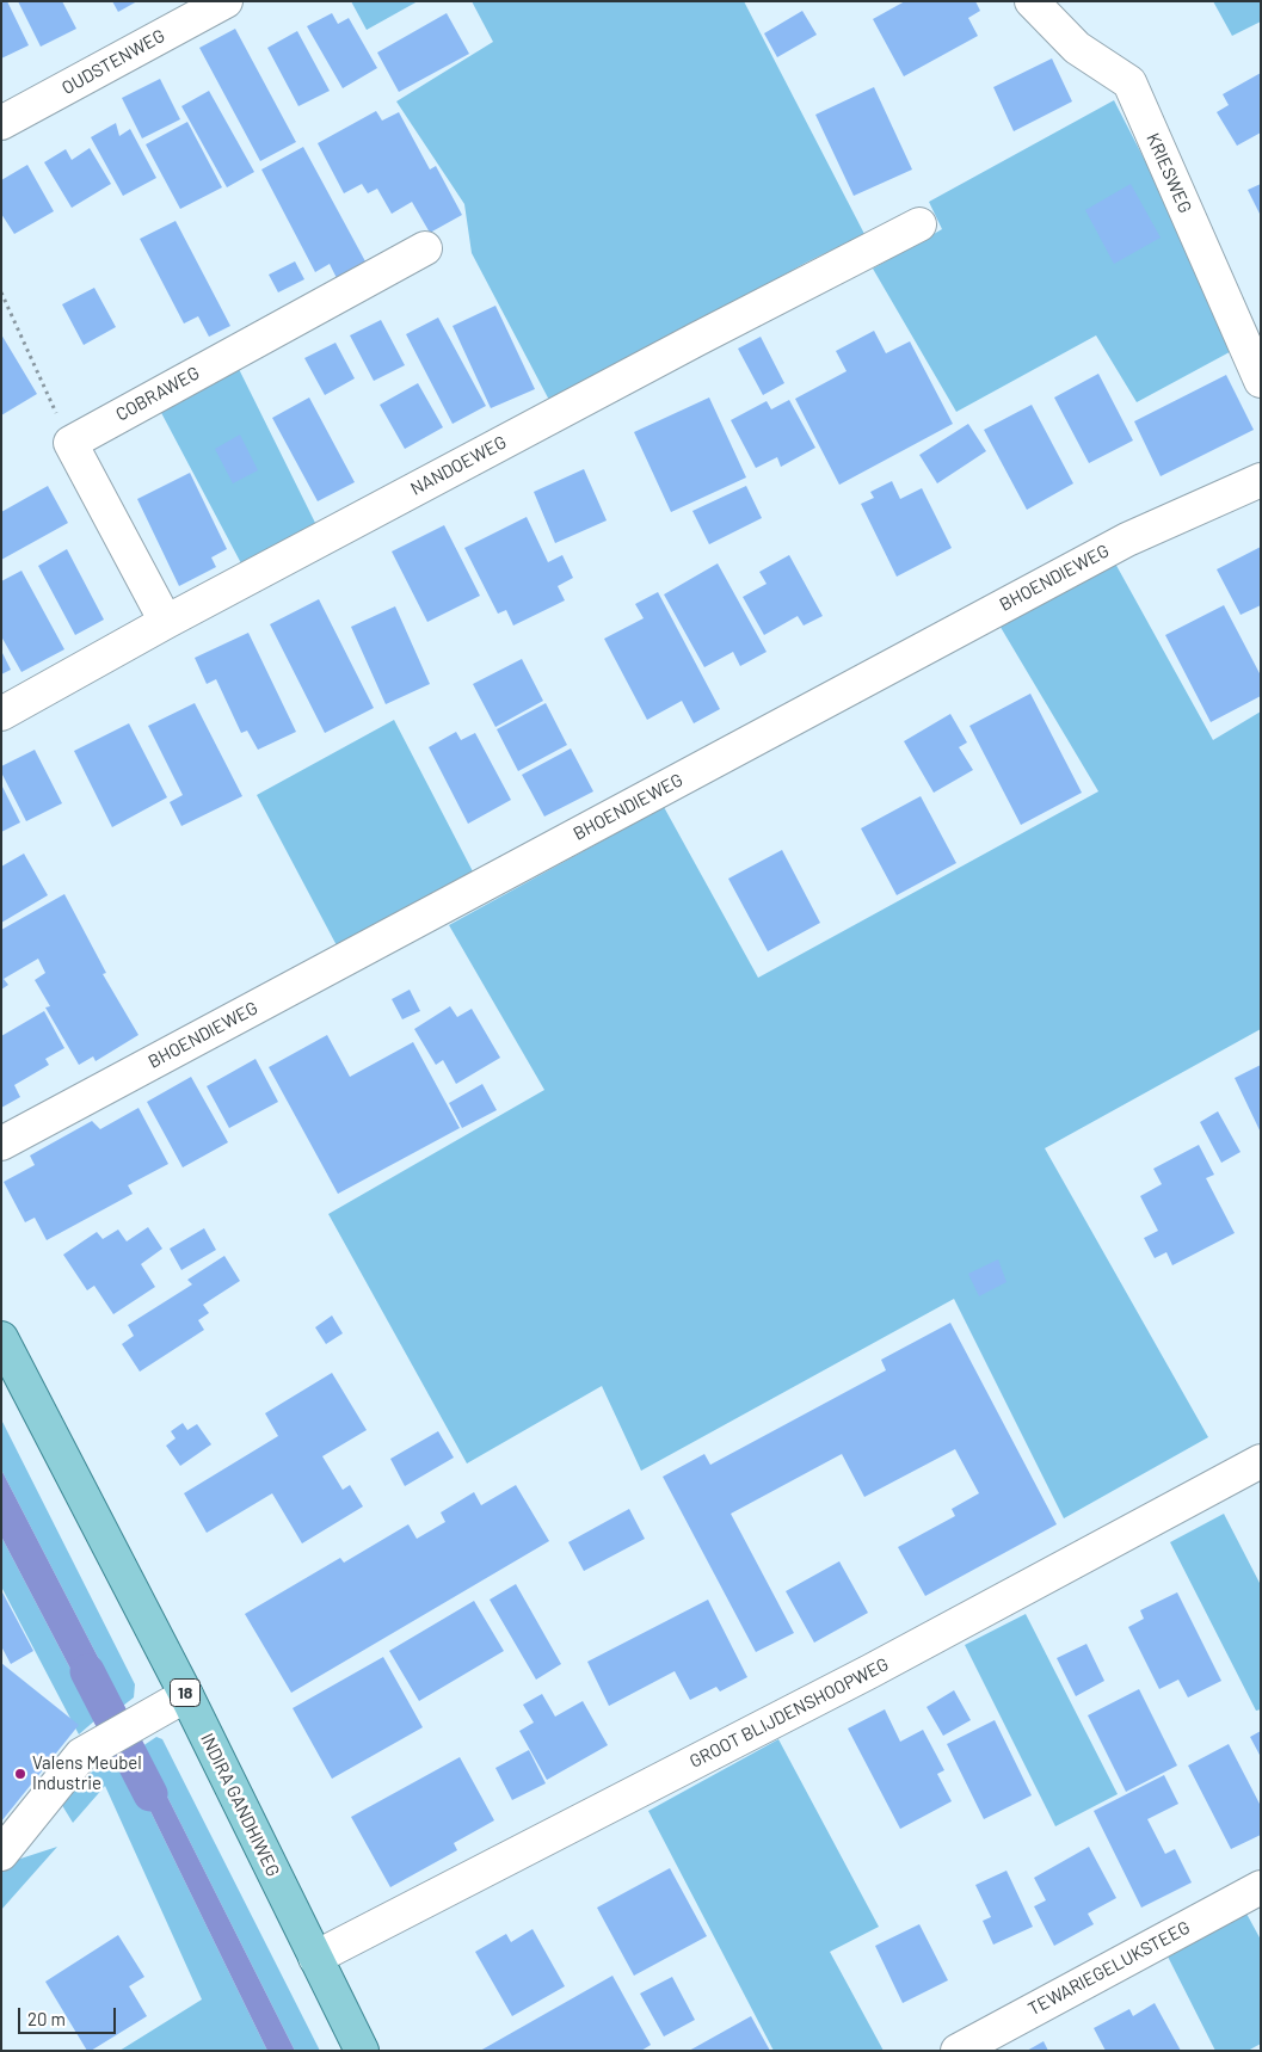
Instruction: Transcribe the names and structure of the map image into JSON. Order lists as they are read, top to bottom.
{
  "streets": {
    "main road": ["18", "INDIRA GANDHIWEG"],
    "street": [
      "OUDSTENWEG",
      "KRIESWEG",
      "COBRAWEG",
      "NANDOEWEG",
      "BHOENDIEWEG",
      "GROOT BLIJDENSHOOPWEG",
      "TEWARIEGELUKSTEEG"
    ]
  },
  "crossings": [
    ["GROOT BLIJDENSHOOPWEG", "INDIRA GANDHIWEG"]
  ],
  "places": ["Valens Meubel Industrie"],
  "scale_bar": "20 m"
}
